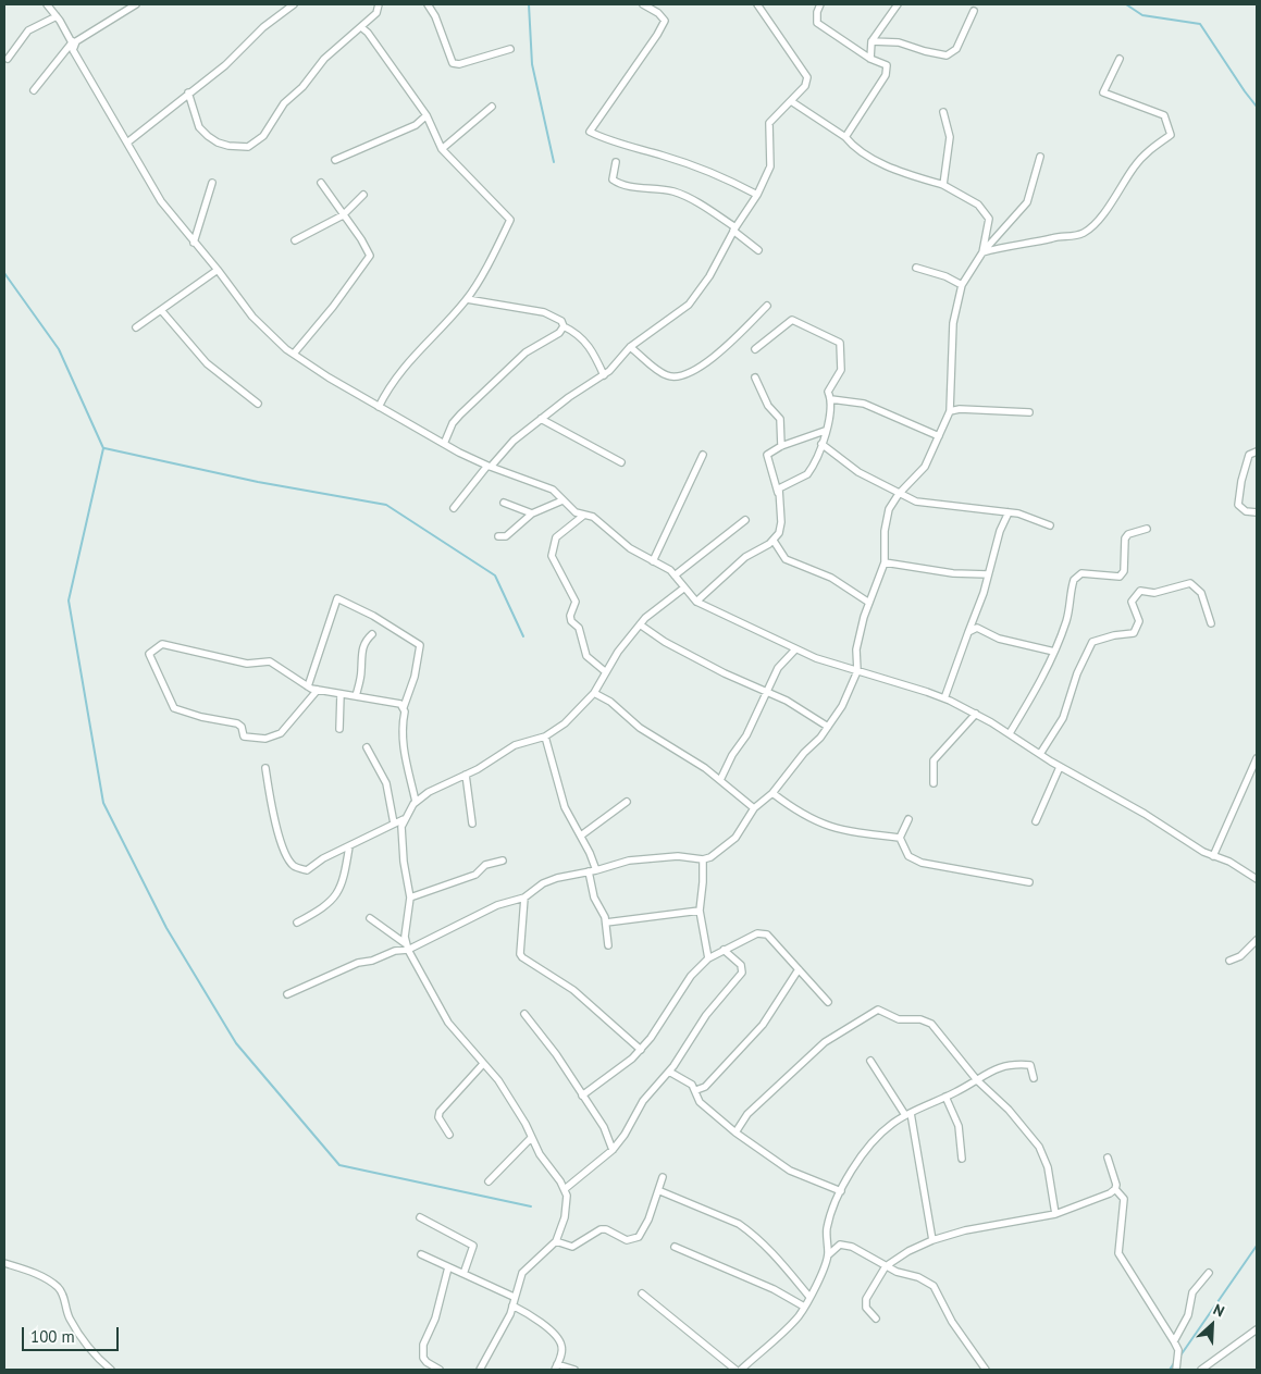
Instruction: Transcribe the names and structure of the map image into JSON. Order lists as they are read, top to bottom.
{
  "scale_bar": "100 m",
  "north": "top right"
}
